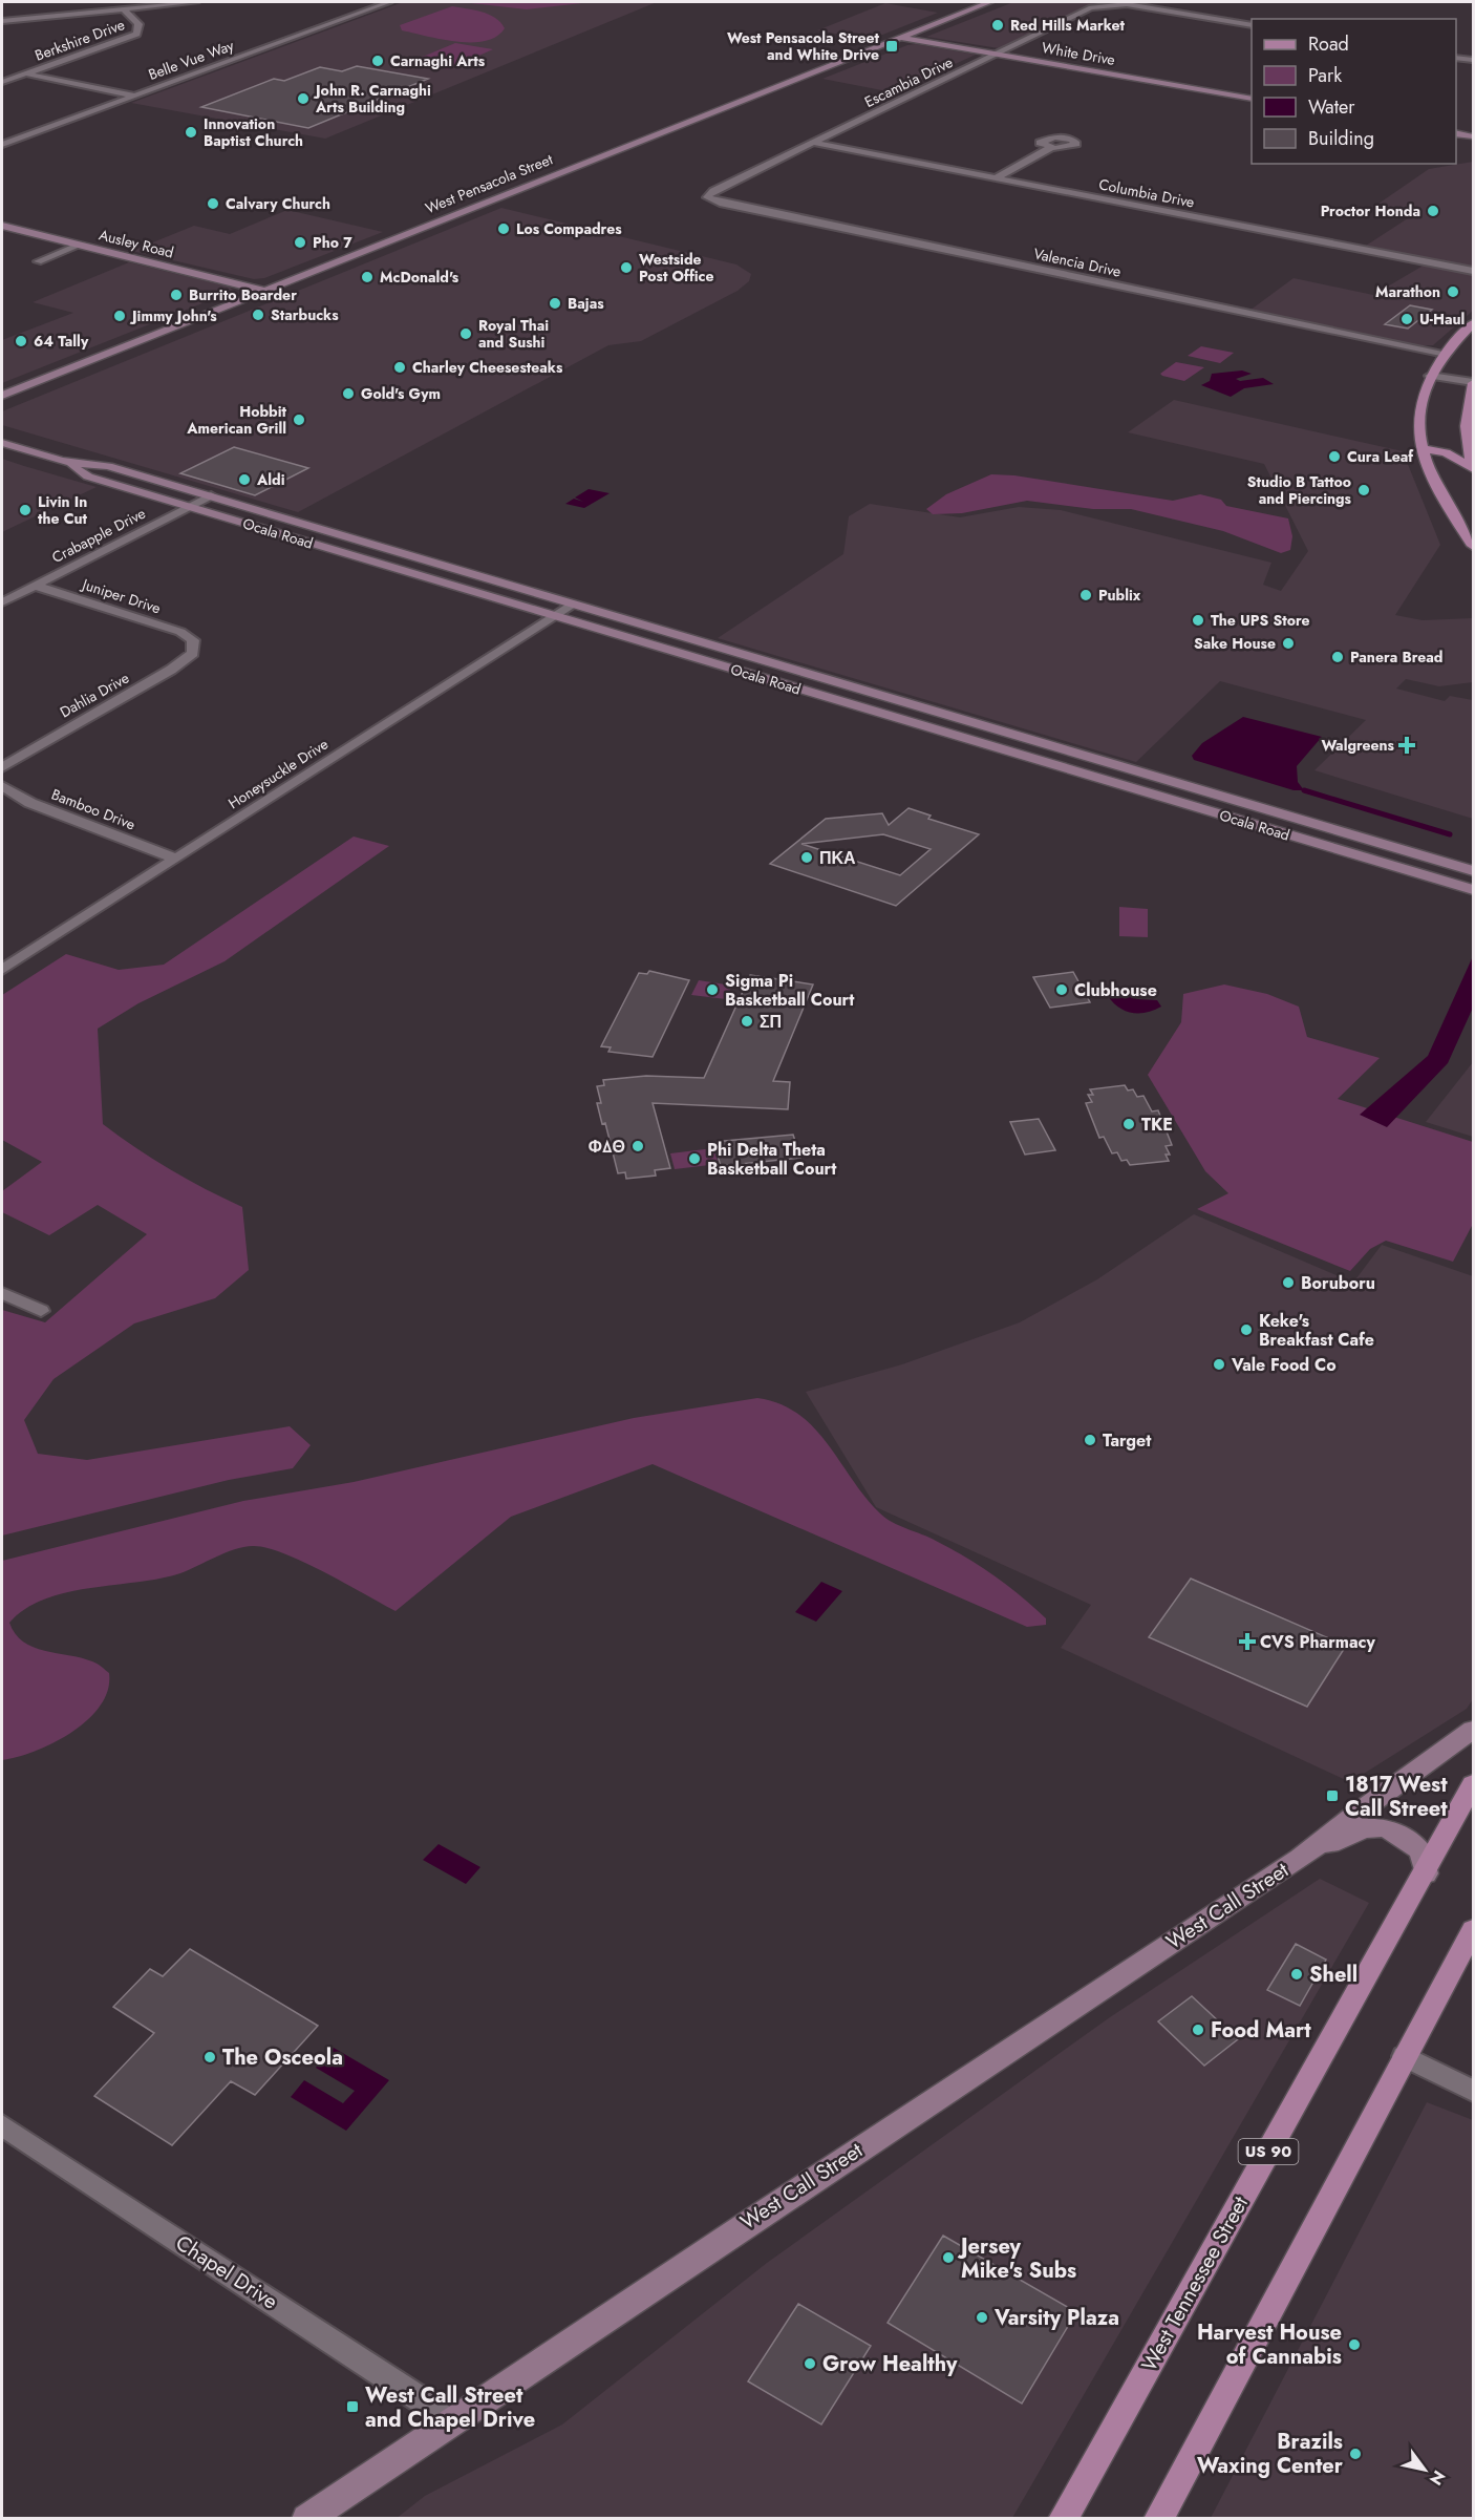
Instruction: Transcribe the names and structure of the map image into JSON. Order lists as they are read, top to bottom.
{
  "streets": {
    "main road": [
      "White Drive",
      "West Pensacola Street",
      "Ausley Road",
      "Ocala Road",
      "West Call Street",
      "US 90",
      "West Tennessee Street"
    ],
    "street": [
      "Berkshire Drive",
      "Belle Vue Way",
      "Escambia Drive",
      "Columbia Drive",
      "Valencia Drive",
      "Crabapple Drive",
      "Juniper Drive",
      "Dahlia Drive",
      "Honeysuckle Drive",
      "Bamboo Drive",
      "Chapel Drive"
    ]
  },
  "crossings": [
    ["White Drive", "Escambia Drive"],
    ["White Drive", "West Pensacola Street"],
    ["Escambia Drive", "Columbia Drive"],
    ["Escambia Drive", "Valencia Drive"],
    ["West Pensacola Street", "Ausley Road"],
    ["Ocala Road", "Crabapple Drive"],
    ["Ocala Road", "Honeysuckle Drive"],
    ["Crabapple Drive", "Juniper Drive"],
    ["Juniper Drive", "Dahlia Drive"],
    ["Honeysuckle Drive", "Bamboo Drive"],
    ["West Call Street", "Chapel Drive"],
    ["West Call Street", "West Tennessee Street"]
  ],
  "places": {
    "other": [
      "Red Hills Market",
      "Carnaghi Arts",
      "John R. Carnaghi Arts Building",
      "Innovation Baptist Church",
      "Calvary Church",
      "Proctor Honda",
      "Los Compadres",
      "Pho 7",
      "Westside Post Office",
      "McDonald's",
      "Marathon",
      "Burrito Boarder",
      "Bajas",
      "Starbucks",
      "Jimmy John's",
      "U-Haul",
      "Royal Thai and Sushi",
      "64 Tally",
      "Charley Cheesesteaks",
      "Gold's Gym",
      "Hobbit American Grill",
      "Cura Leaf",
      "Aldi",
      "Studio B Tattoo and Piercings",
      "Livin In the Cut",
      "Publix",
      "The UPS Store",
      "Sake House",
      "Panera Bread",
      "ΠΚΑ",
      "Sigma Pi Basketball Court",
      "Clubhouse",
      "ΣΠ",
      "TKE",
      "ΦΔΘ",
      "Phi Delta Theta Basketball Court",
      "Boruboru",
      "Keke's Breakfast Cafe",
      "Vale Food Co",
      "Target",
      "Shell",
      "Food Mart",
      "The Osceola",
      "Jersey Mike's Subs",
      "Varsity Plaza",
      "Harvest House of Cannabis",
      "Grow Healthy",
      "Brazils Waxing Center"
    ],
    "transit": ["West Pensacola Street and White Drive", "1817 West Call Street", "West Call Street and Chapel Drive"],
    "health": ["Walgreens", "CVS Pharmacy"]
  },
  "legend": [
    "Road",
    "Park",
    "Water",
    "Building"
  ],
  "north": "bottom right"
}
